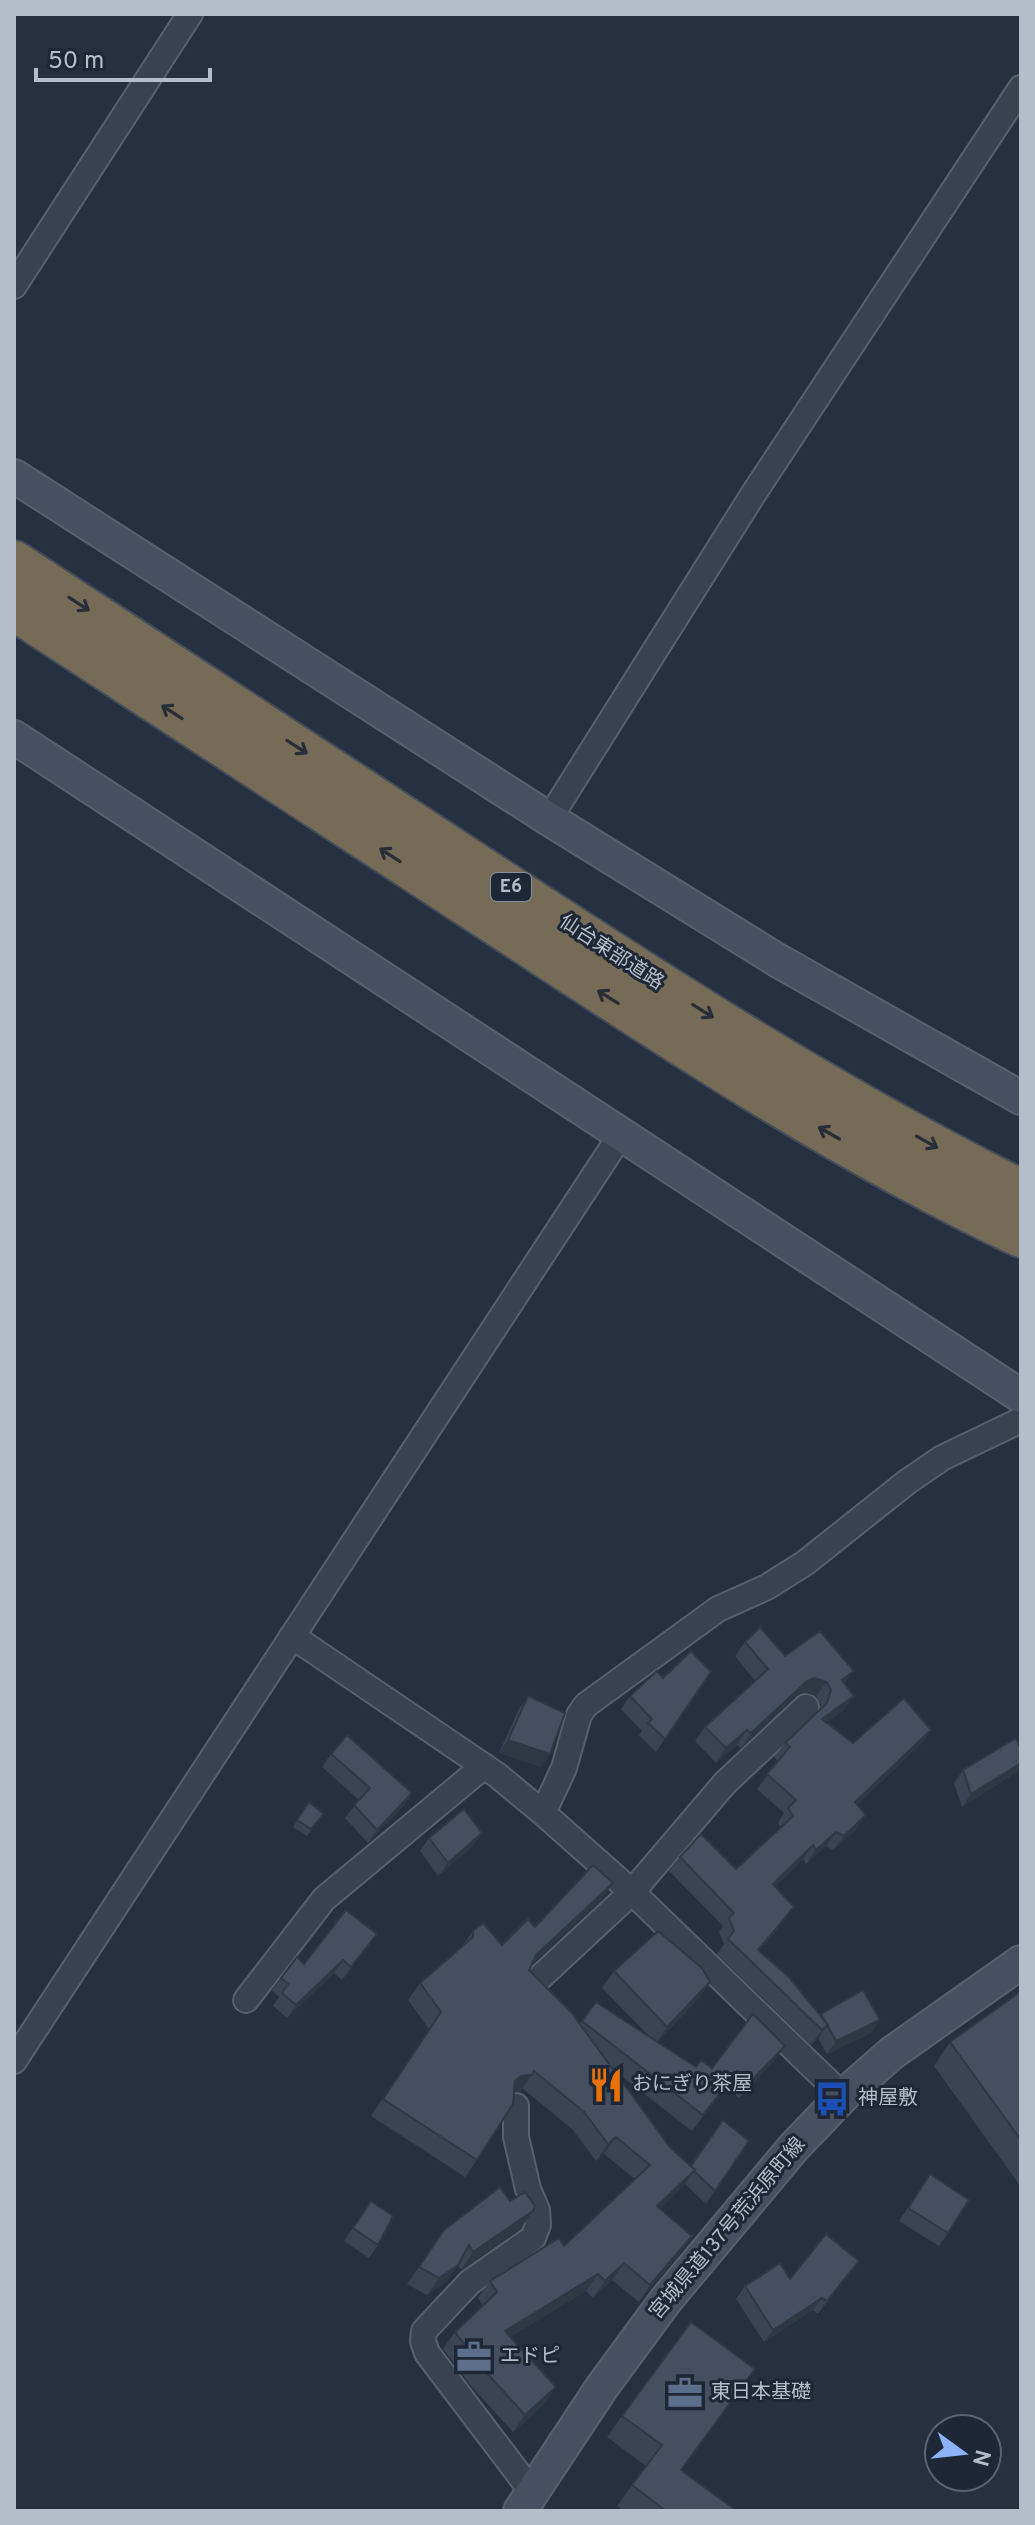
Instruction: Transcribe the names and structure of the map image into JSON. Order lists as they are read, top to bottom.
{
  "streets": {
    "highway": ["E6", "仙台東部道路"],
    "street": ["宮城県道137号荒浜原町線"]
  },
  "places": {
    "restaurant": ["おにぎり茶屋"],
    "bus stop": ["神屋敷"],
    "office": ["エドピ", "東日本基礎"]
  },
  "scale_bar": "50 m",
  "north": "right"
}
